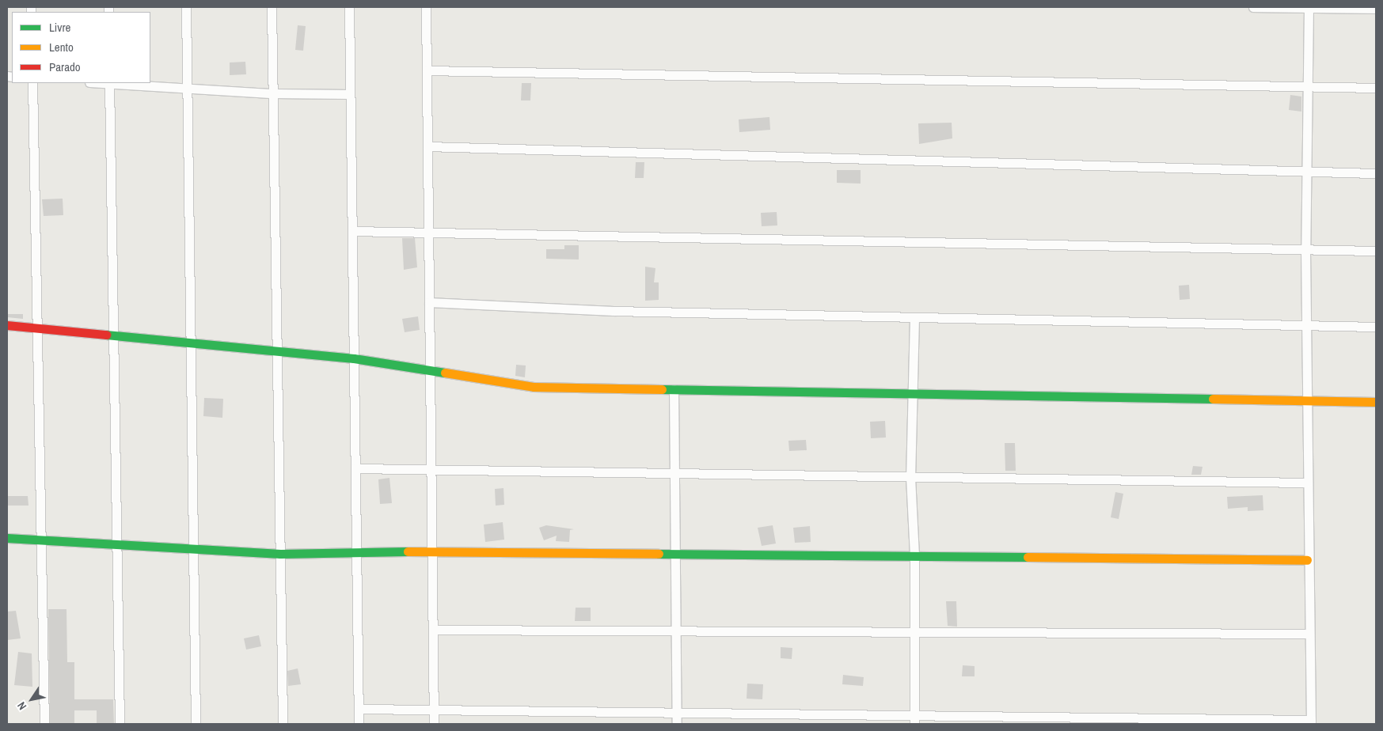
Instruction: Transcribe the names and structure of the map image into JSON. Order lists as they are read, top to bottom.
{
  "legend": ["Livre", "Lento", "Parado"],
  "north": "bottom left"
}
